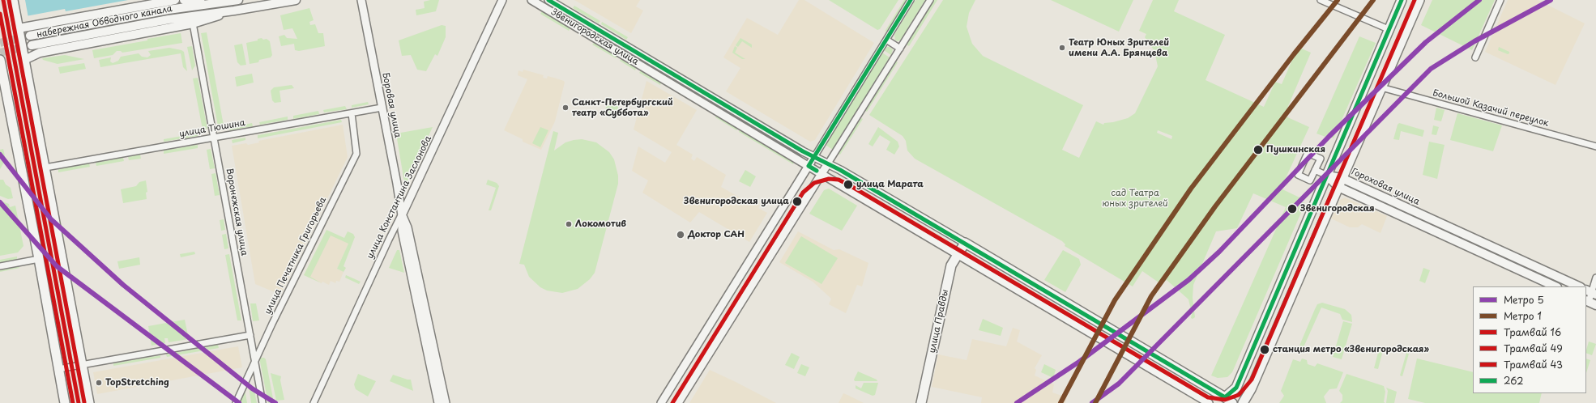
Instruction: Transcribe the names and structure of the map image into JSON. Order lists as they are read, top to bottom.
{
  "streets": {
    "main road": [
      "набережная Обводного канала",
      "Звенигородская улица",
      "Гороховая улица",
      "улица Правды"
    ],
    "street": [
      "Боровая улица",
      "Большой Казачий переулок",
      "улица Тюшина",
      "улица Константина Заслонова",
      "Воронежская улица",
      "улица Печатника Григорьева"
    ]
  },
  "crossings": [
    ["Звенигородская улица", "улица Правды"],
    ["Боровая улица", "улица Тюшина"],
    ["Боровая улица", "улица Константина Заслонова"],
    ["улица Тюшина", "Воронежская улица"],
    ["улица Тюшина", "улица Печатника Григорьева"],
    ["Воронежская улица", "улица Печатника Григорьева"]
  ],
  "parks": ["сад Театра юных зрителей"],
  "places": [
    "Театр Юных Зрителей имени А.А. Брянцева",
    "Санкт-Петербургский театр «Суббота»",
    "Пушкинская",
    "улица Марата",
    "Звенигородская улица",
    "Звенигородская",
    "Локомотив",
    "Доктор САН",
    "станция метро «Звенигородская»",
    "TopStretching"
  ],
  "lines": [
    "metro line 5",
    "metro line 1",
    "tram line 16",
    "tram line 43",
    "transit line 262",
    "tram line 49"
  ],
  "legend": [
    "Метро 5",
    "Метро 1",
    "Трамвай 16",
    "Трамвай 49",
    "Трамвай 43",
    "262"
  ]
}
